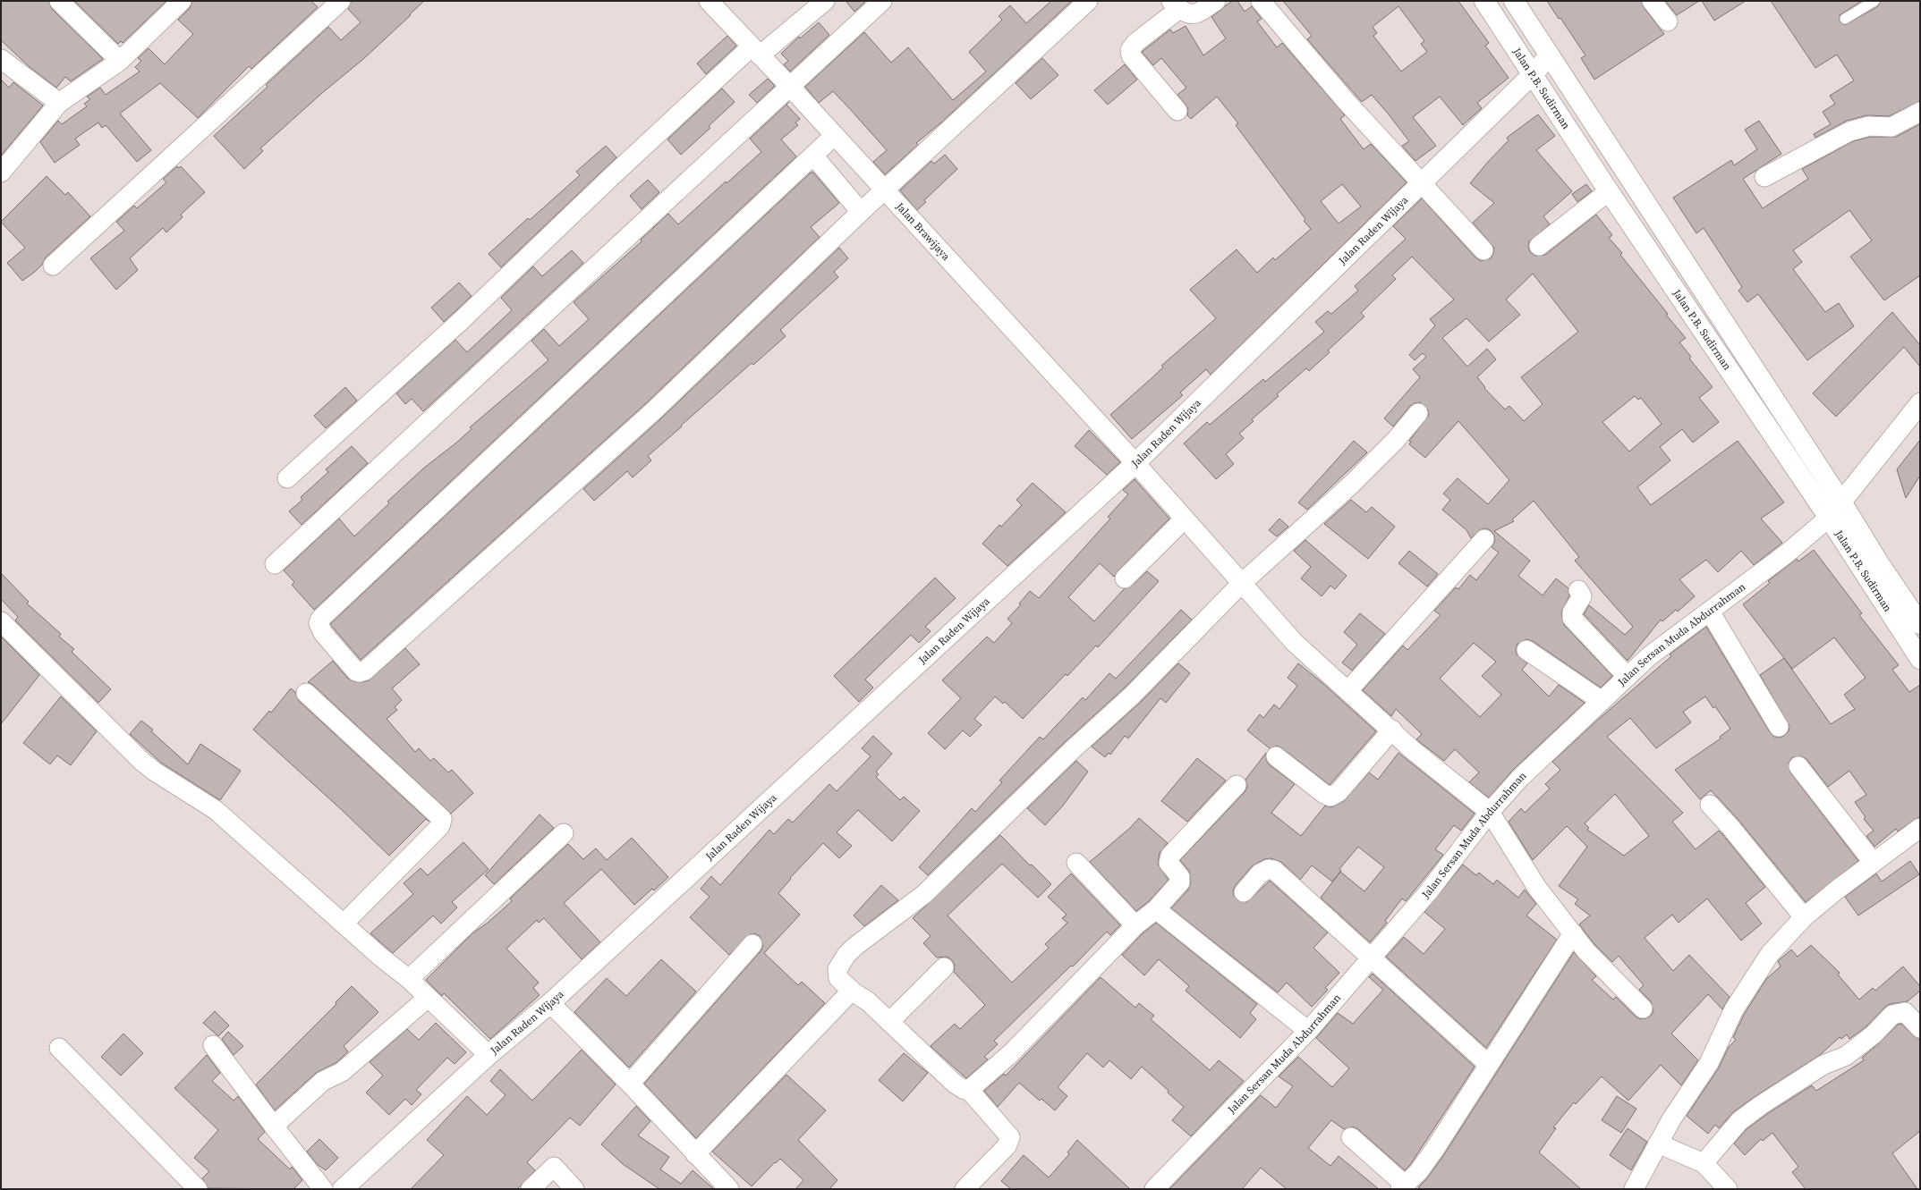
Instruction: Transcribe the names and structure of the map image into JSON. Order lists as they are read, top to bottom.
{
  "streets": {
    "main road": ["Jalan P.B. Sudirman", "Jalan Raden Wijaya"],
    "street": ["Jalan Brawijaya", "Jalan Sersan Muda Abdurrahman"]
  },
  "crossings": [
    ["Jalan P.B. Sudirman", "Jalan Raden Wijaya"],
    ["Jalan P.B. Sudirman", "Jalan Sersan Muda Abdurrahman"],
    ["Jalan Raden Wijaya", "Jalan Brawijaya"],
    ["Jalan Brawijaya", "Jalan Sersan Muda Abdurrahman"]
  ]
}
